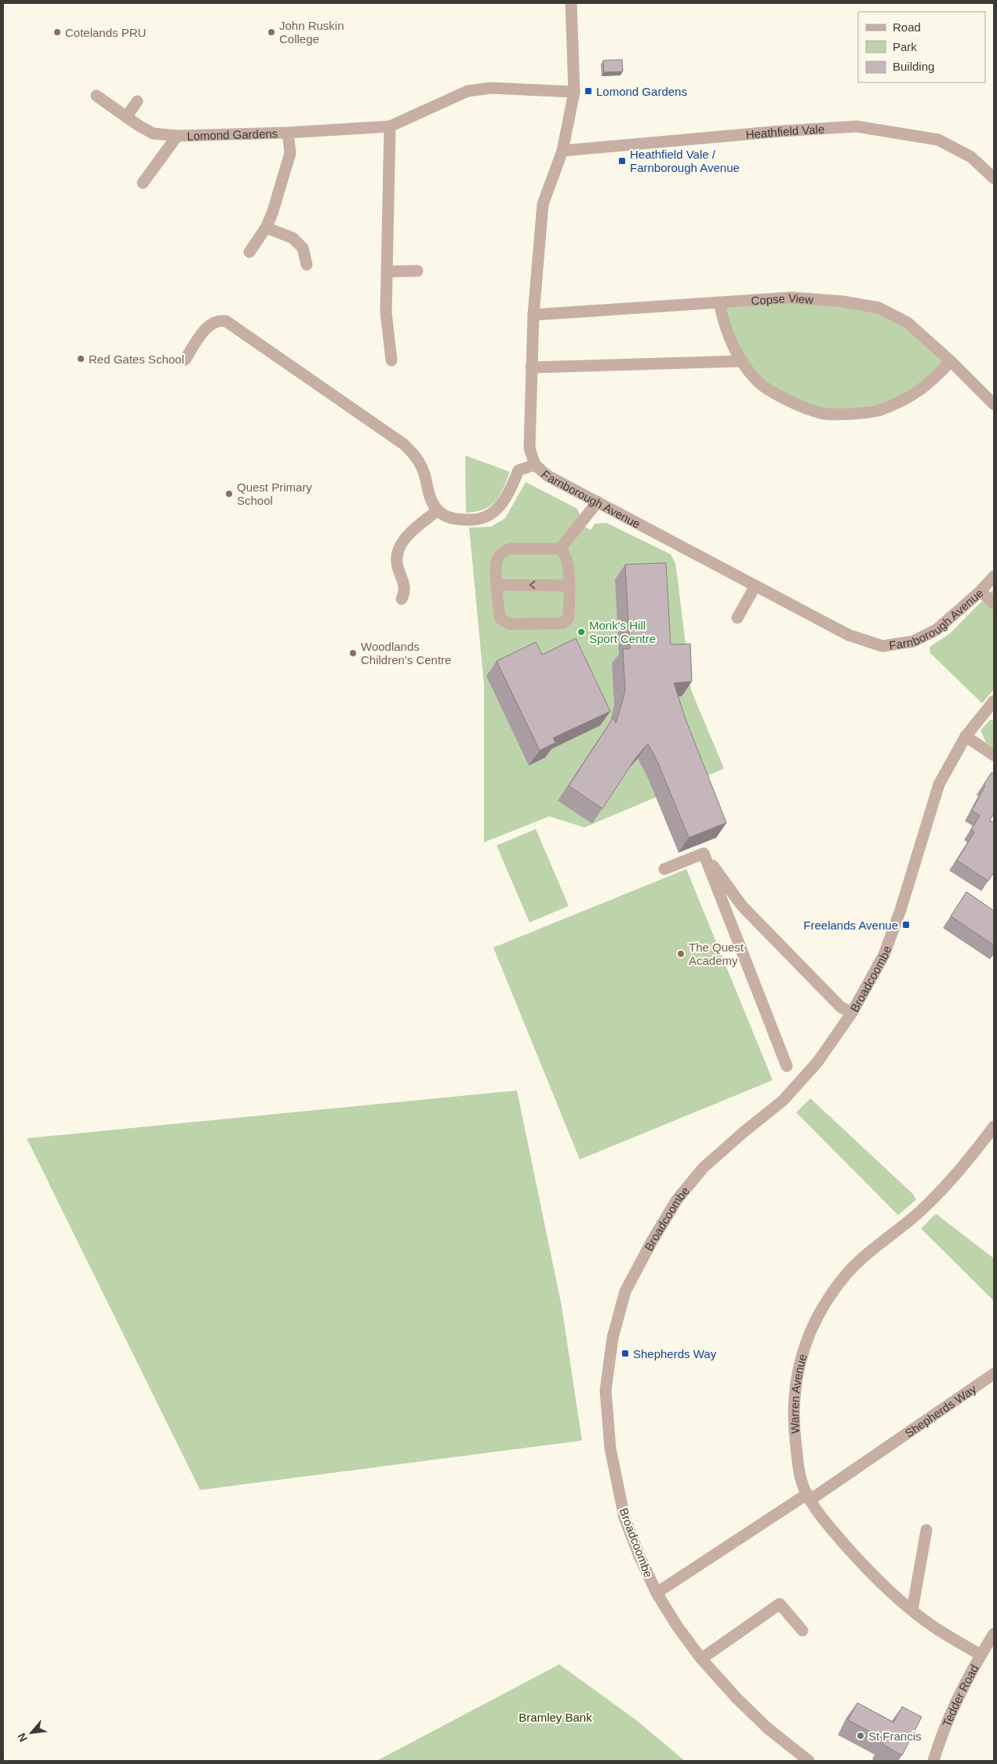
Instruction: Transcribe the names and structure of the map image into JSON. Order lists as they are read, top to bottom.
{
  "streets": {
    "street": [
      "Heathfield Vale",
      "Lomond Gardens",
      "Copse View",
      "Farnborough Avenue",
      "Broadcoombe",
      "Warren Avenue",
      "Shepherds Way",
      "Tedder Road"
    ]
  },
  "crossings": [
    ["Heathfield Vale", "Farnborough Avenue"],
    ["Lomond Gardens", "Farnborough Avenue"],
    ["Copse View", "Farnborough Avenue"],
    ["Broadcoombe", "Shepherds Way"],
    ["Warren Avenue", "Shepherds Way"],
    ["Warren Avenue", "Tedder Road"]
  ],
  "parks": ["Bramley Bank"],
  "places": {
    "other": [
      "Cotelands PRU",
      "John Ruskin College",
      "Red Gates School",
      "Quest Primary School",
      "Monk's Hill Sport Centre",
      "Woodlands Children's Centre",
      "The Quest Academy",
      "St Francis"
    ],
    "transit": [
      "Lomond Gardens",
      "Heathfield Vale / Farnborough Avenue",
      "Freelands Avenue",
      "Shepherds Way"
    ]
  },
  "legend": ["Road", "Park", "Building"],
  "north": "bottom left"
}
